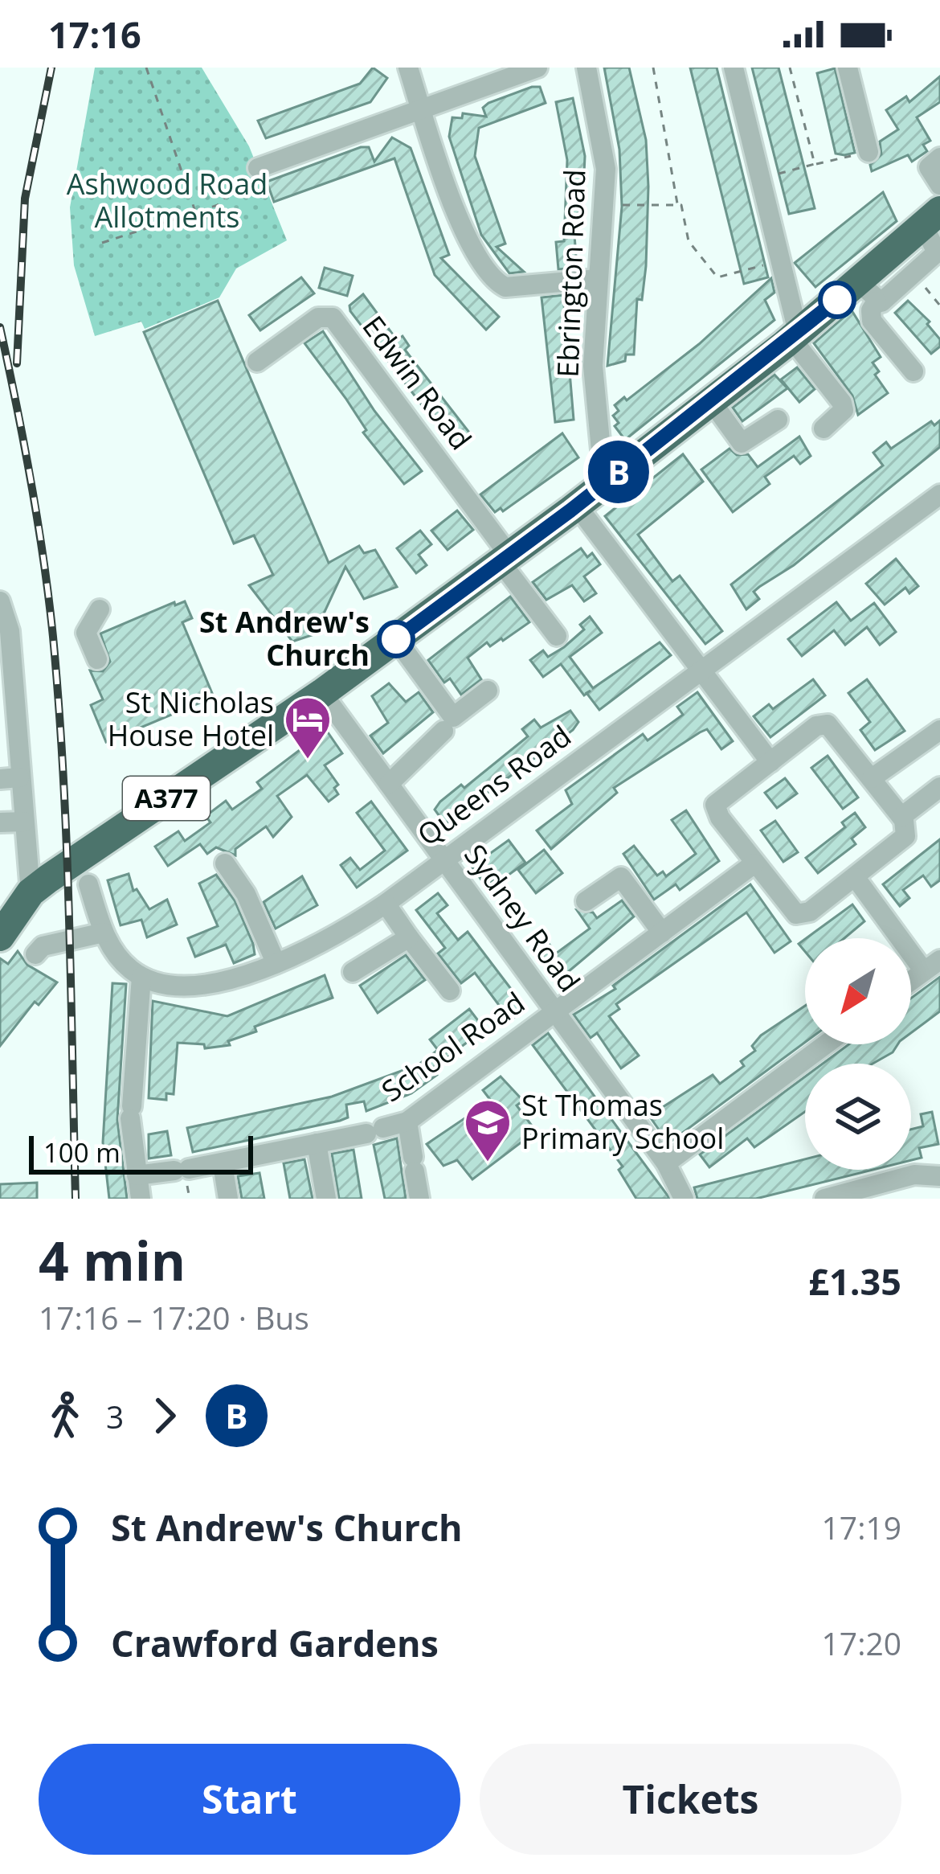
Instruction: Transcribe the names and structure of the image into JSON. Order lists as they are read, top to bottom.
{
  "streets": {
    "highway": ["A377"],
    "street": [
      "Ebrington Road",
      "Edwin Road",
      "Queens Road",
      "Sydney Road",
      "School Road"
    ]
  },
  "crossings": [
    ["Ebrington Road", "A377"],
    ["Edwin Road", "A377"],
    ["Queens Road", "Sydney Road"],
    ["A377", "Sydney Road"],
    ["Sydney Road", "School Road"]
  ],
  "parks": ["Ashwood Road Allotments"],
  "places": {
    "other": ["St Andrew's Church"],
    "hotel": ["St Nicholas House Hotel"],
    "school or university": ["St Thomas Primary School"]
  },
  "lines": ["bus line B"],
  "scale_bar": "100 m",
  "north": "bottom left",
  "page": {
    "status": "17:16",
    "on_map": "B",
    "scale": "100 m",
    "heading": ["4 min", "17:16 – 17:20 · Bus", "£1.35"],
    "legs": ["3", "B"],
    "list": [
      {
        "name": "St Andrew's Church",
        "value": "17:19"
      },
      {
        "name": "Crawford Gardens",
        "value": "17:20"
      }
    ],
    "buttons": ["Start", "Tickets"]
  }
}
